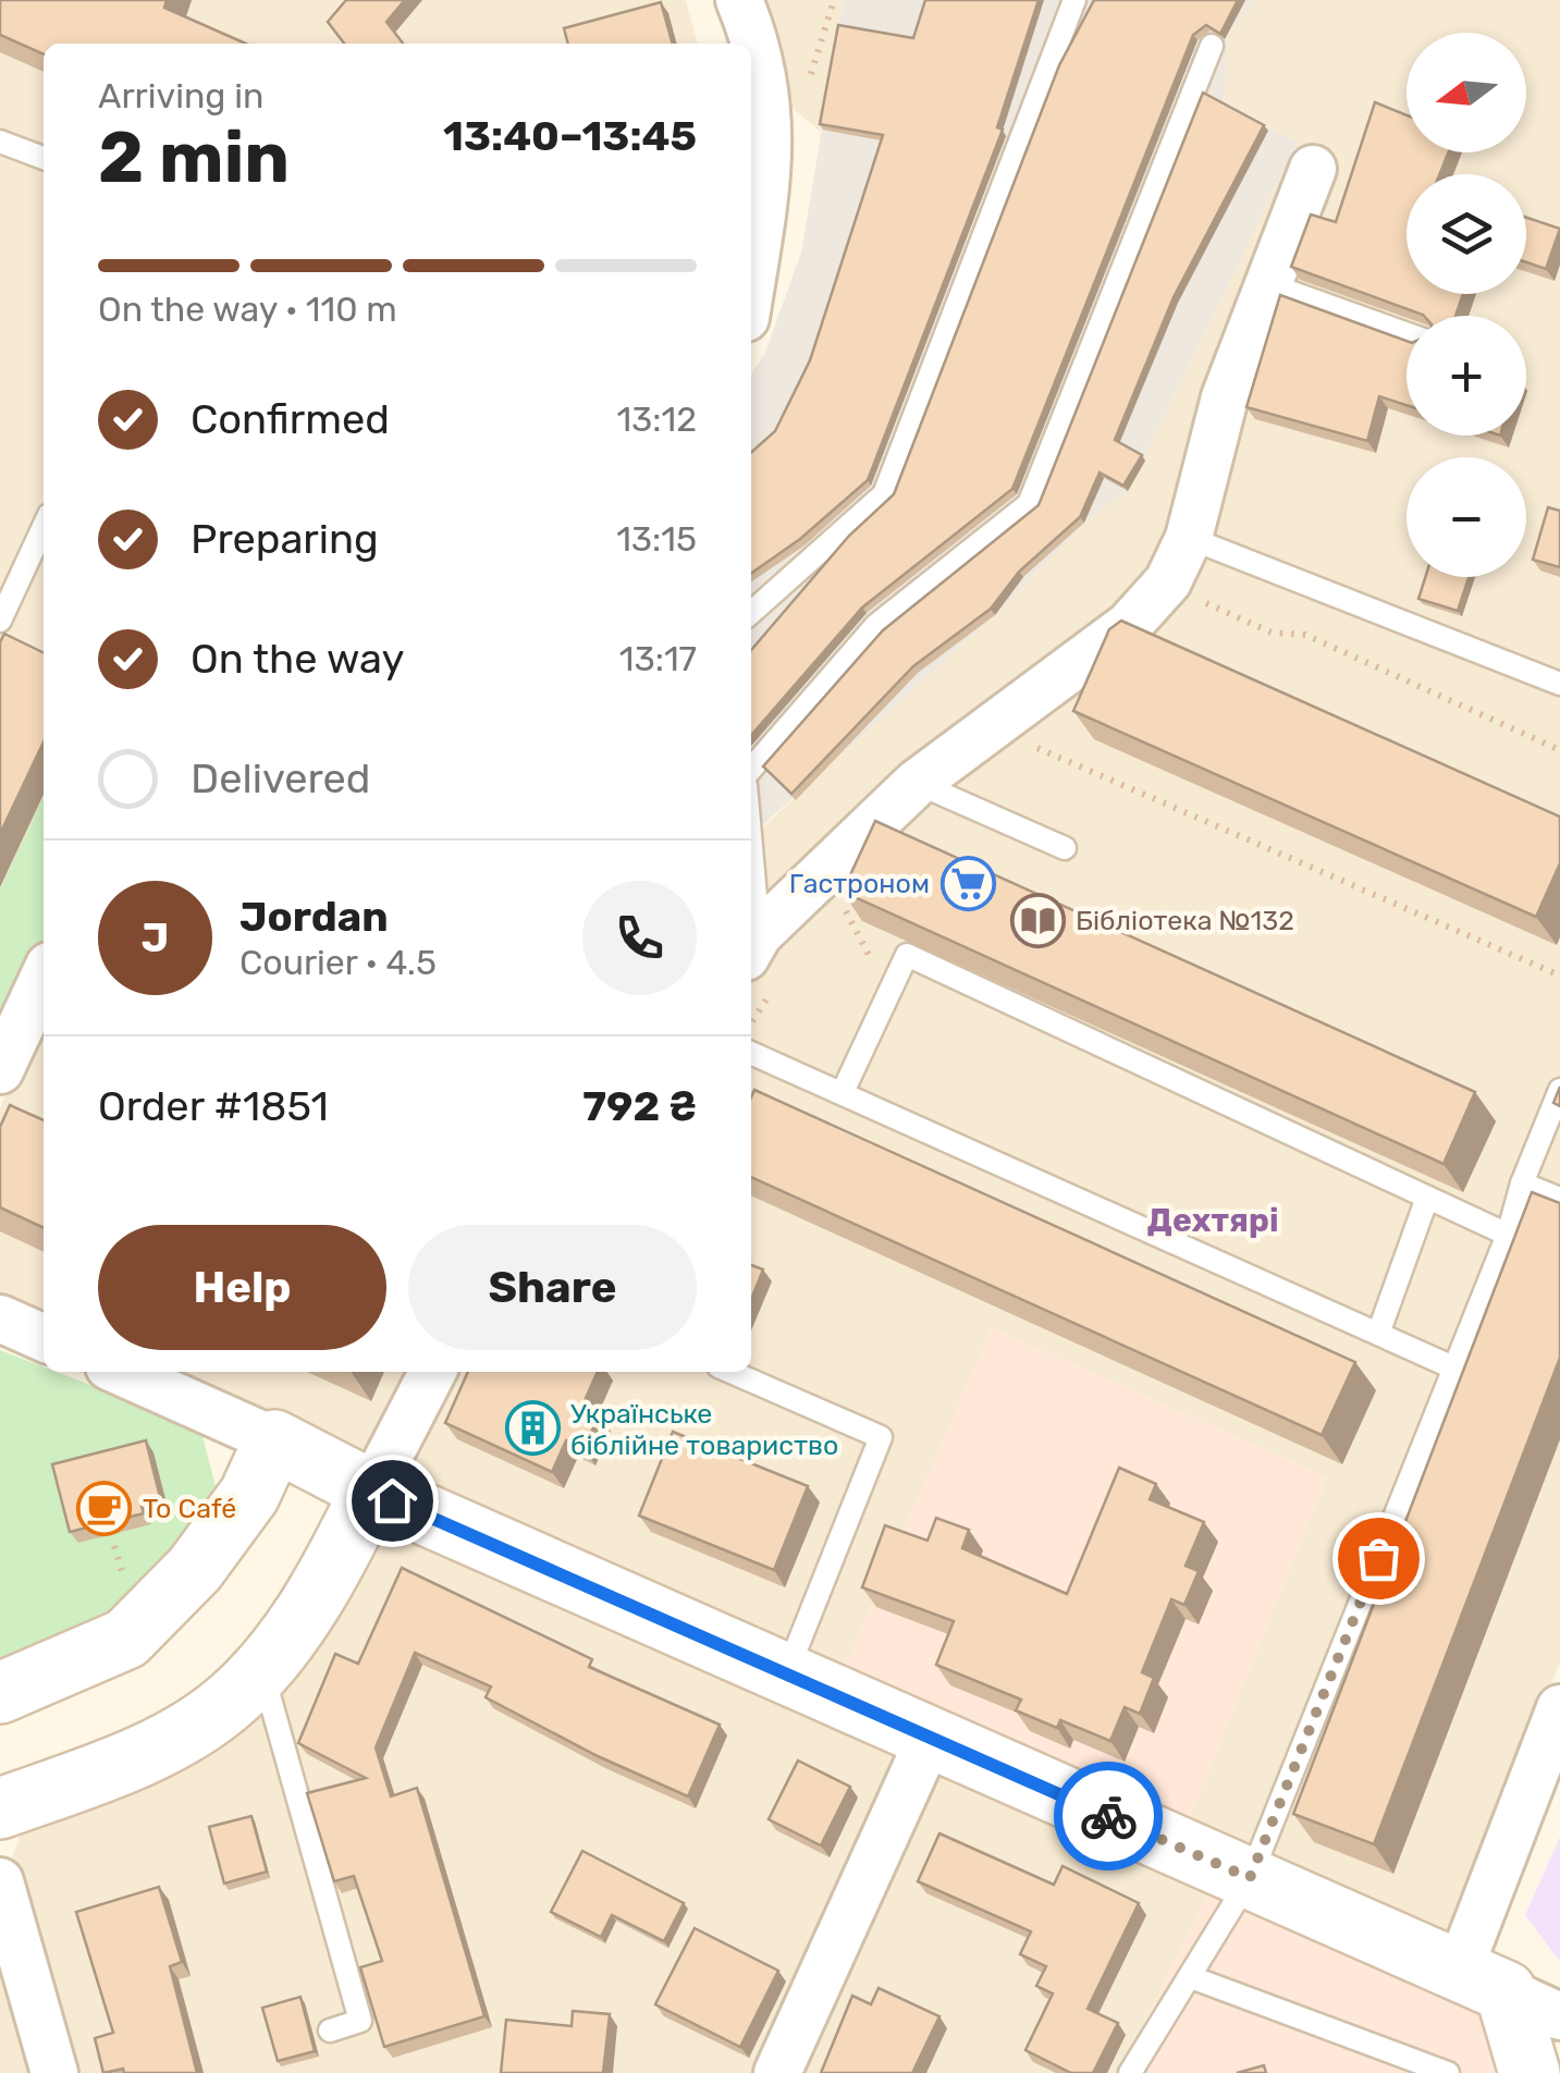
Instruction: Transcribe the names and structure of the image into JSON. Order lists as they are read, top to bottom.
{
  "districts": ["Дехтярі"],
  "places": {
    "supermarket": ["Гастроном"],
    "library": ["Бібліотека №132"],
    "building": ["Українське біблійне товариство"],
    "cafe": ["To Café"]
  },
  "north": "left",
  "page": {
    "map_buttons": ["+", "−"],
    "heading": ["2 min", "Arriving in", "13:40–13:45"],
    "panel": [
      "Jordan",
      "Courier · 4.5",
      "Order #1851",
      "792 ₴"
    ],
    "bar": "On the way · 110 m",
    "list": [
      ["Confirmed", "13:12"],
      ["Preparing", "13:15"],
      ["On the way", "13:17"],
      "Delivered"
    ],
    "round": "J",
    "buttons": ["Help", "Share"]
  }
}
